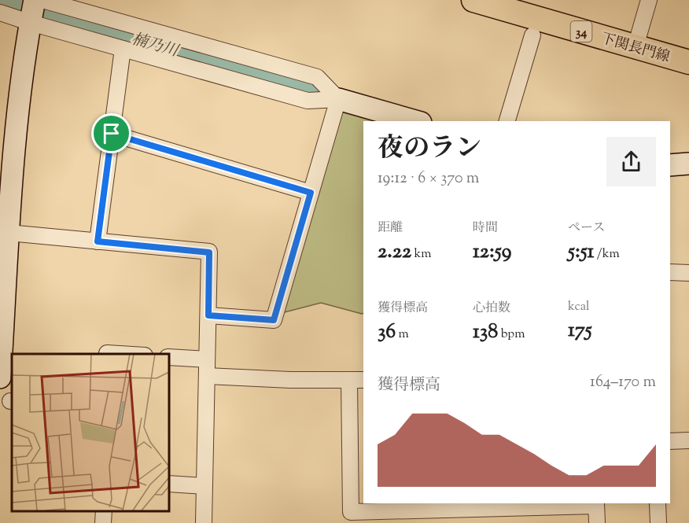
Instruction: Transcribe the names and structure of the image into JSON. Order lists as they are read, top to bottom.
{
  "streets": {
    "main road": ["34", "下関長門線"]
  },
  "water": ["楠乃川"],
  "page": {
    "heading": ["夜のラン", "19:12 · 6 × 370 m"],
    "stats": [
      ["距離", "2.22 km"],
      ["時間", "12:59"],
      ["ペース", "5:51 /km"],
      ["獲得標高", "36 m"],
      ["心拍数", "138 bpm"],
      ["kcal", "175"]
    ],
    "chart": ["獲得標高", "164–170 m"]
  }
}
